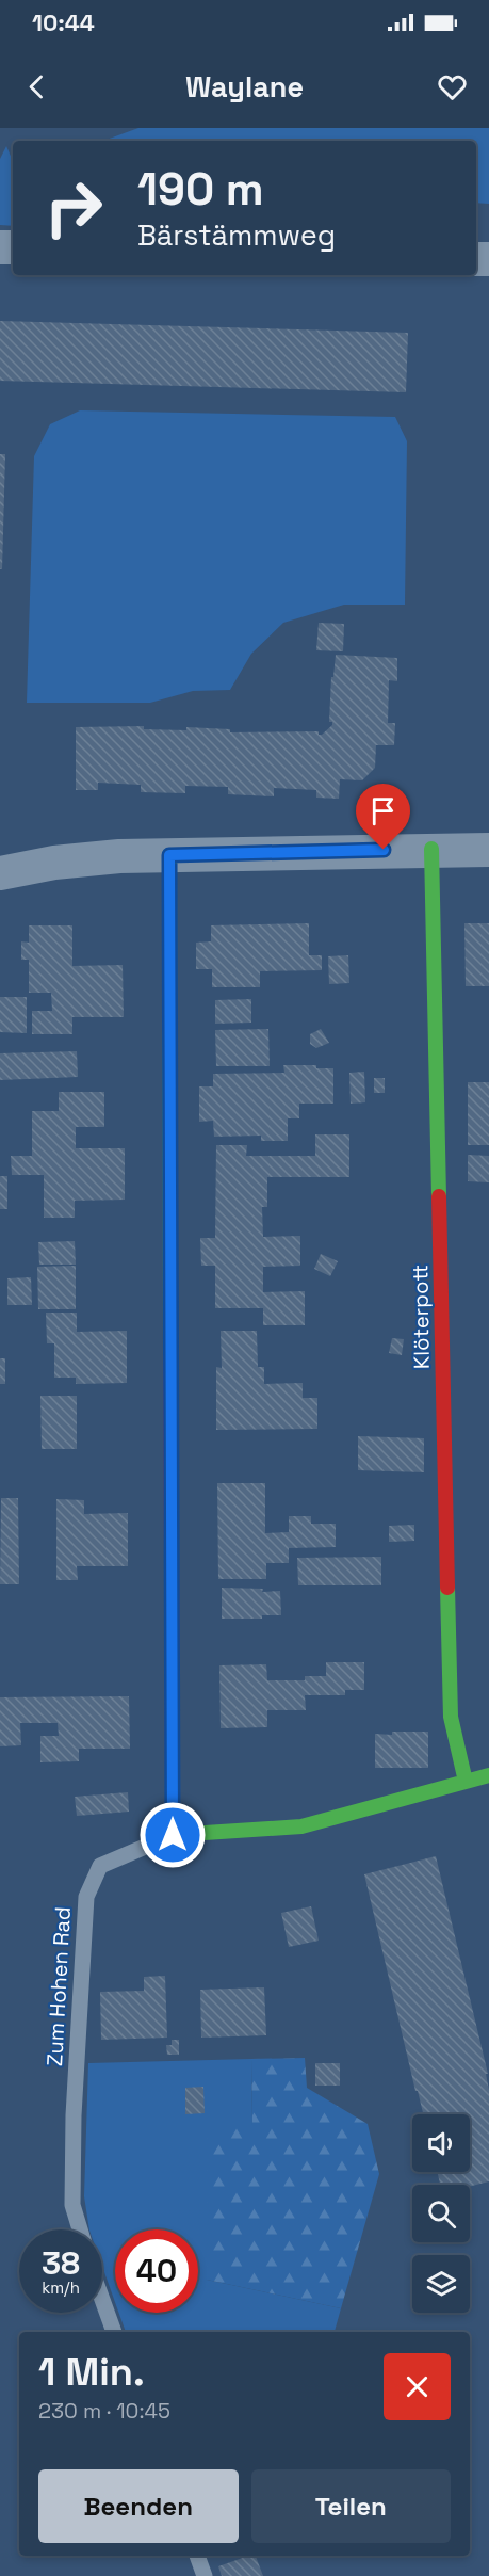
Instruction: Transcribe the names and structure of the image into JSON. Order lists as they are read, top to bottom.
{
  "streets": {
    "street": ["Klöterpott", "Zum Hohen Rad"]
  },
  "crossings": [
    ["Klöterpott", "Zum Hohen Rad"]
  ],
  "page": {
    "status": "10:44",
    "header": "Waylane",
    "turn": ["190 m", "Bärstämmweg"],
    "speed": "38 km/h",
    "limit": "40",
    "heading": ["1 Min.", "230 m · 10:45"],
    "buttons": ["Beenden", "Teilen"]
  }
}
